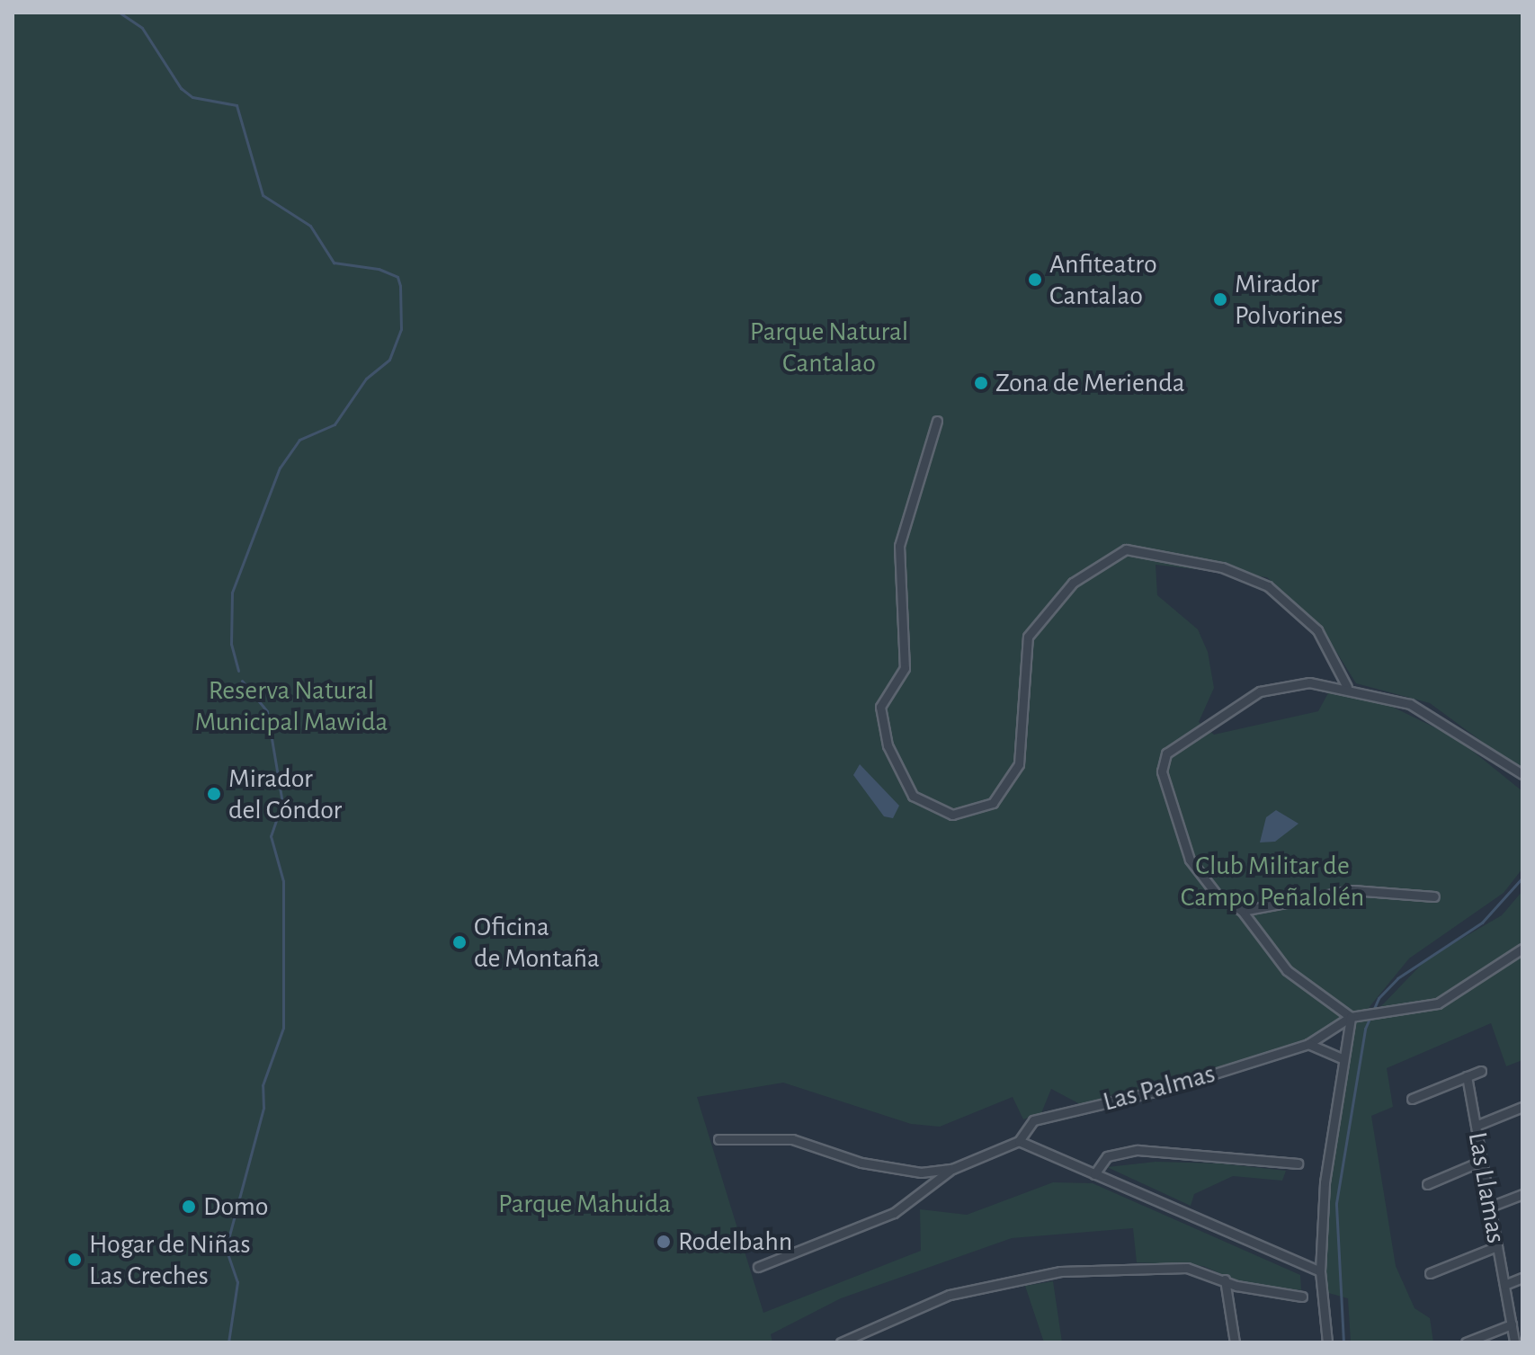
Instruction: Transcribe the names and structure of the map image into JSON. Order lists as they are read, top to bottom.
{
  "streets": {
    "street": ["Las Palmas", "Las Llamas"]
  },
  "parks": [
    "Parque Natural Cantalao",
    "Reserva Natural Municipal Mawida",
    "Club Militar de Campo Peñalolén",
    "Parque Mahuida"
  ],
  "places": [
    "Anfiteatro Cantalao",
    "Mirador Polvorines",
    "Zona de Merienda",
    "Mirador del Cóndor",
    "Oficina de Montaña",
    "Domo",
    "Rodelbahn",
    "Hogar de Niñas Las Creches"
  ]
}
